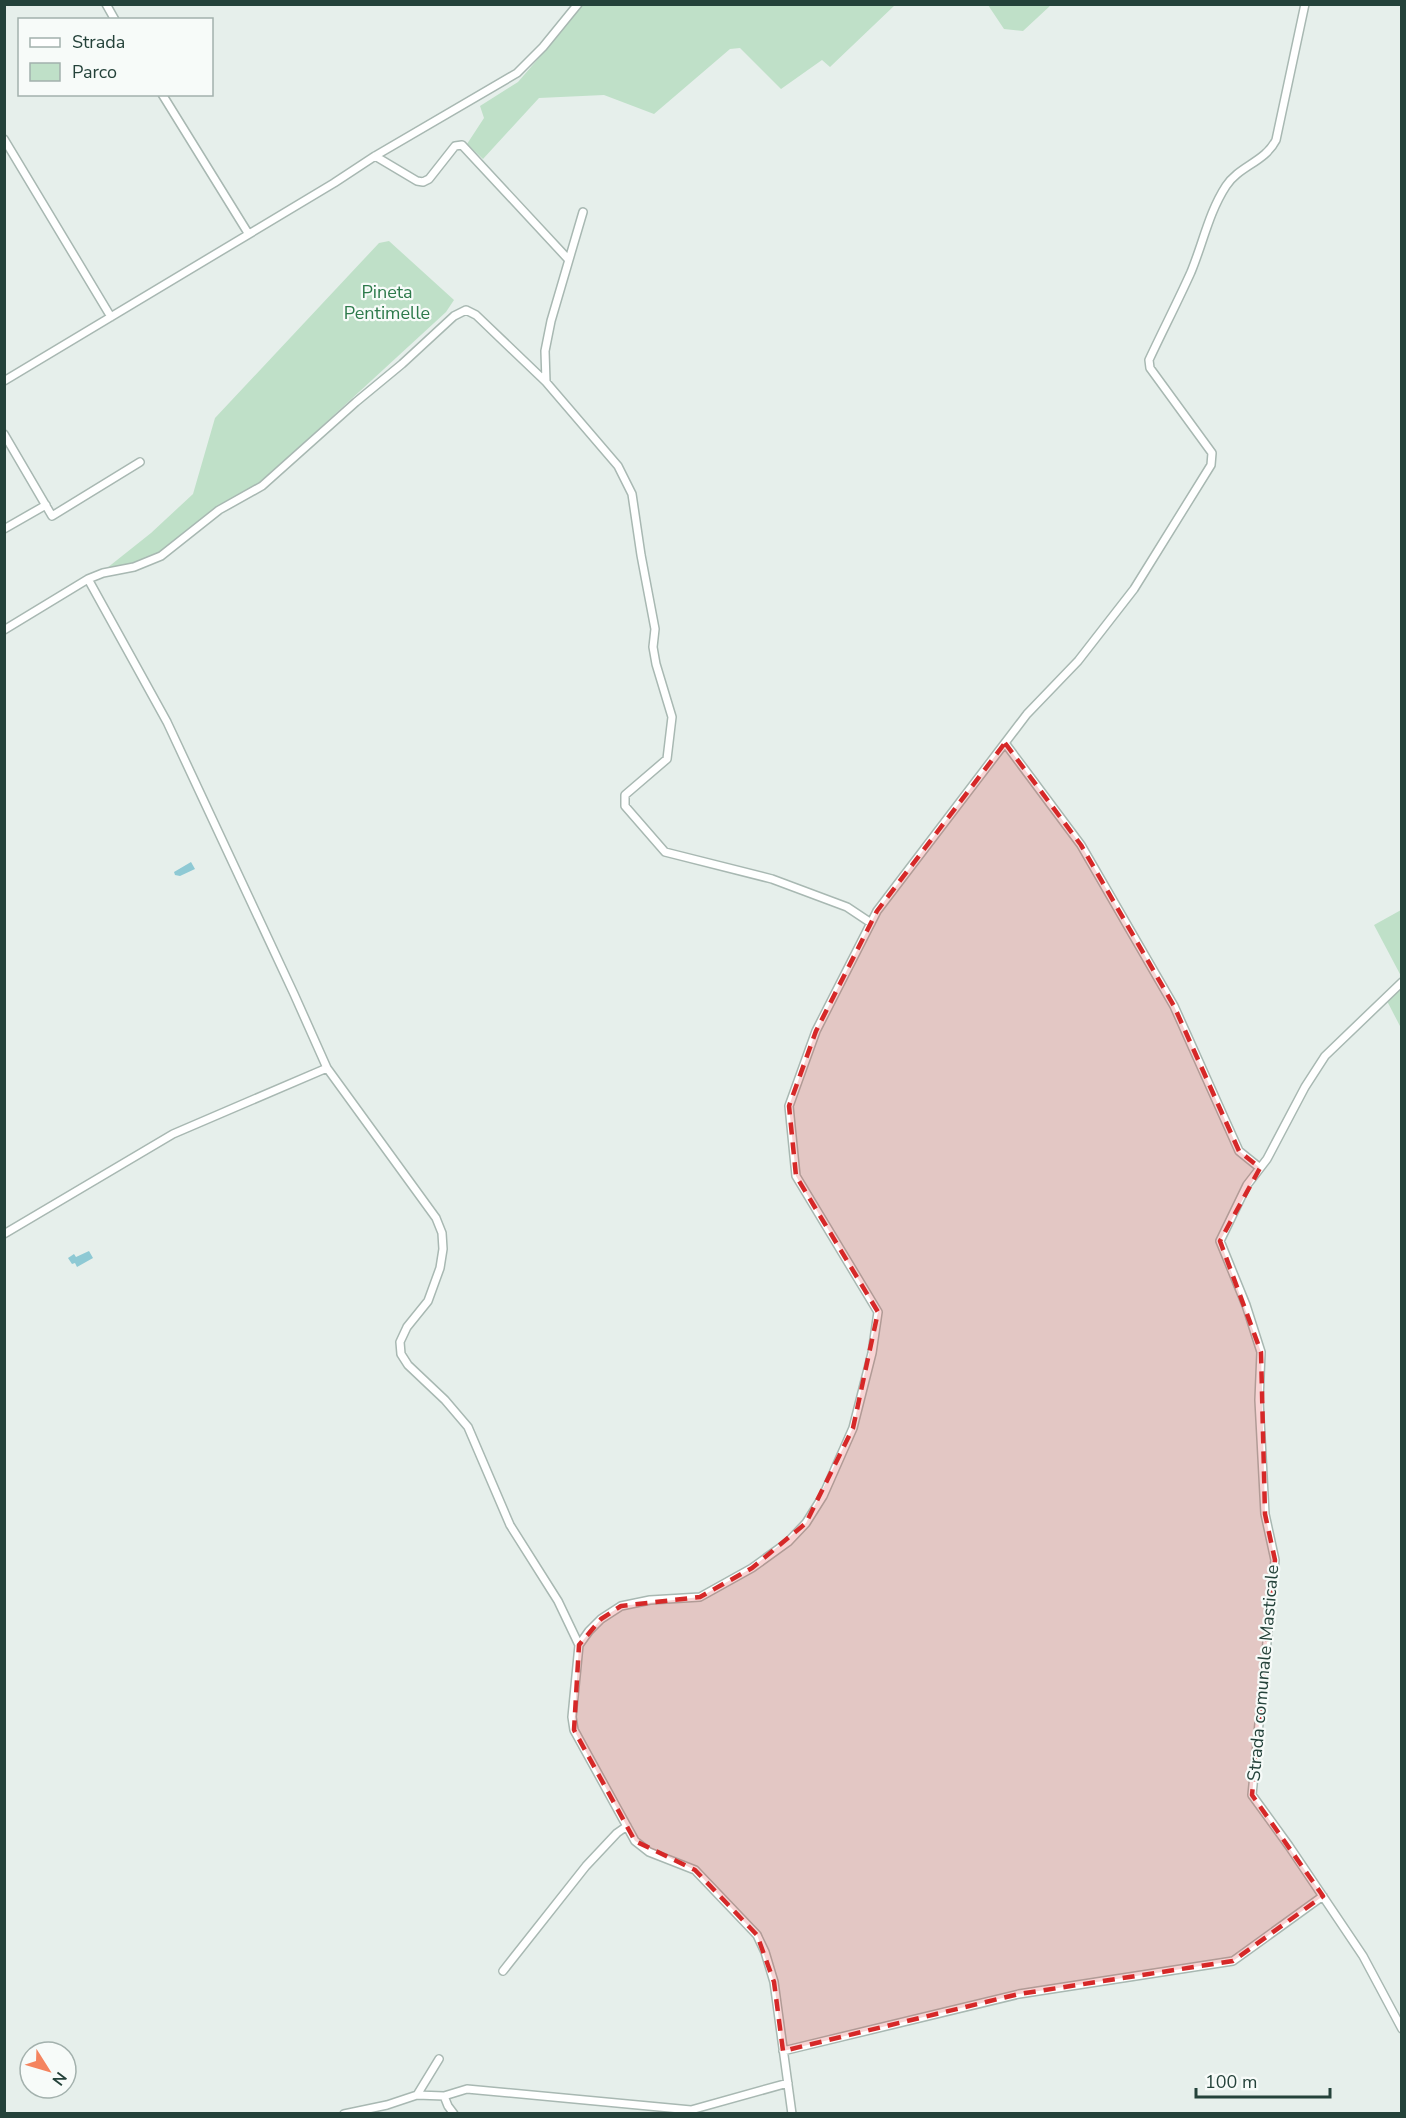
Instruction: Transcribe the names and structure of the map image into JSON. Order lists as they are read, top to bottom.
{
  "streets": {
    "street": ["Strada comunale Masticale"]
  },
  "parks": ["Pineta Pentimelle"],
  "legend": ["Strada", "Parco"],
  "scale_bar": "100 m",
  "north": "bottom right"
}
